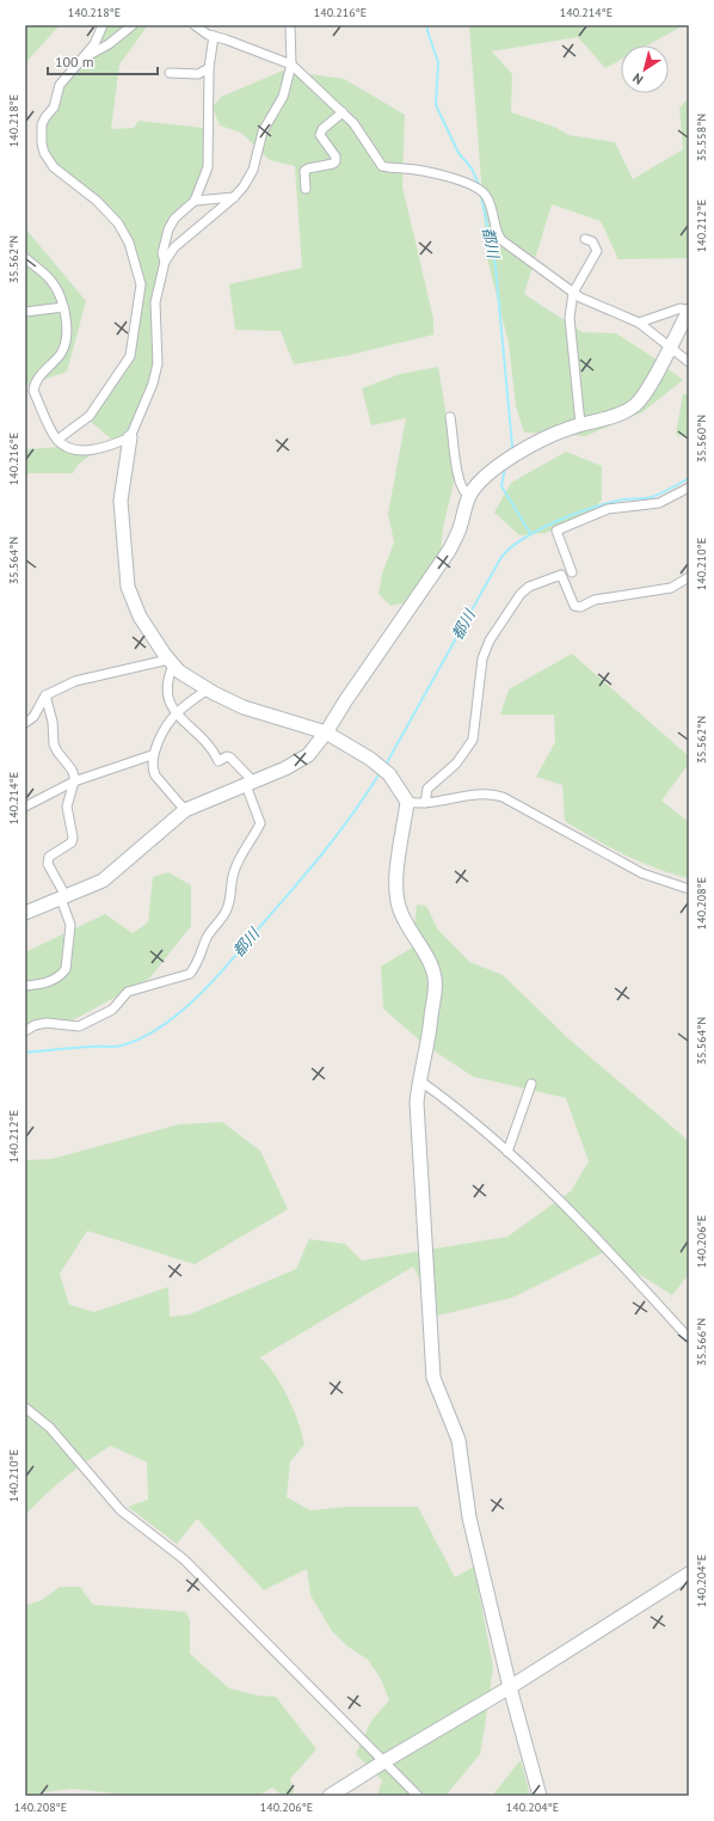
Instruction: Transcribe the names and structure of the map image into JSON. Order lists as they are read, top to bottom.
{
  "water": ["都川"],
  "scale_bar": "100 m",
  "north": "bottom left",
  "coordinates": [
    "140.218°E",
    "140.216°E",
    "140.214°E",
    "35.558°N",
    "140.212°E",
    "35.562°N",
    "35.560°N",
    "35.564°N",
    "140.210°E",
    "140.208°E",
    "140.206°E",
    "35.566°N",
    "140.204°E"
  ]
}
